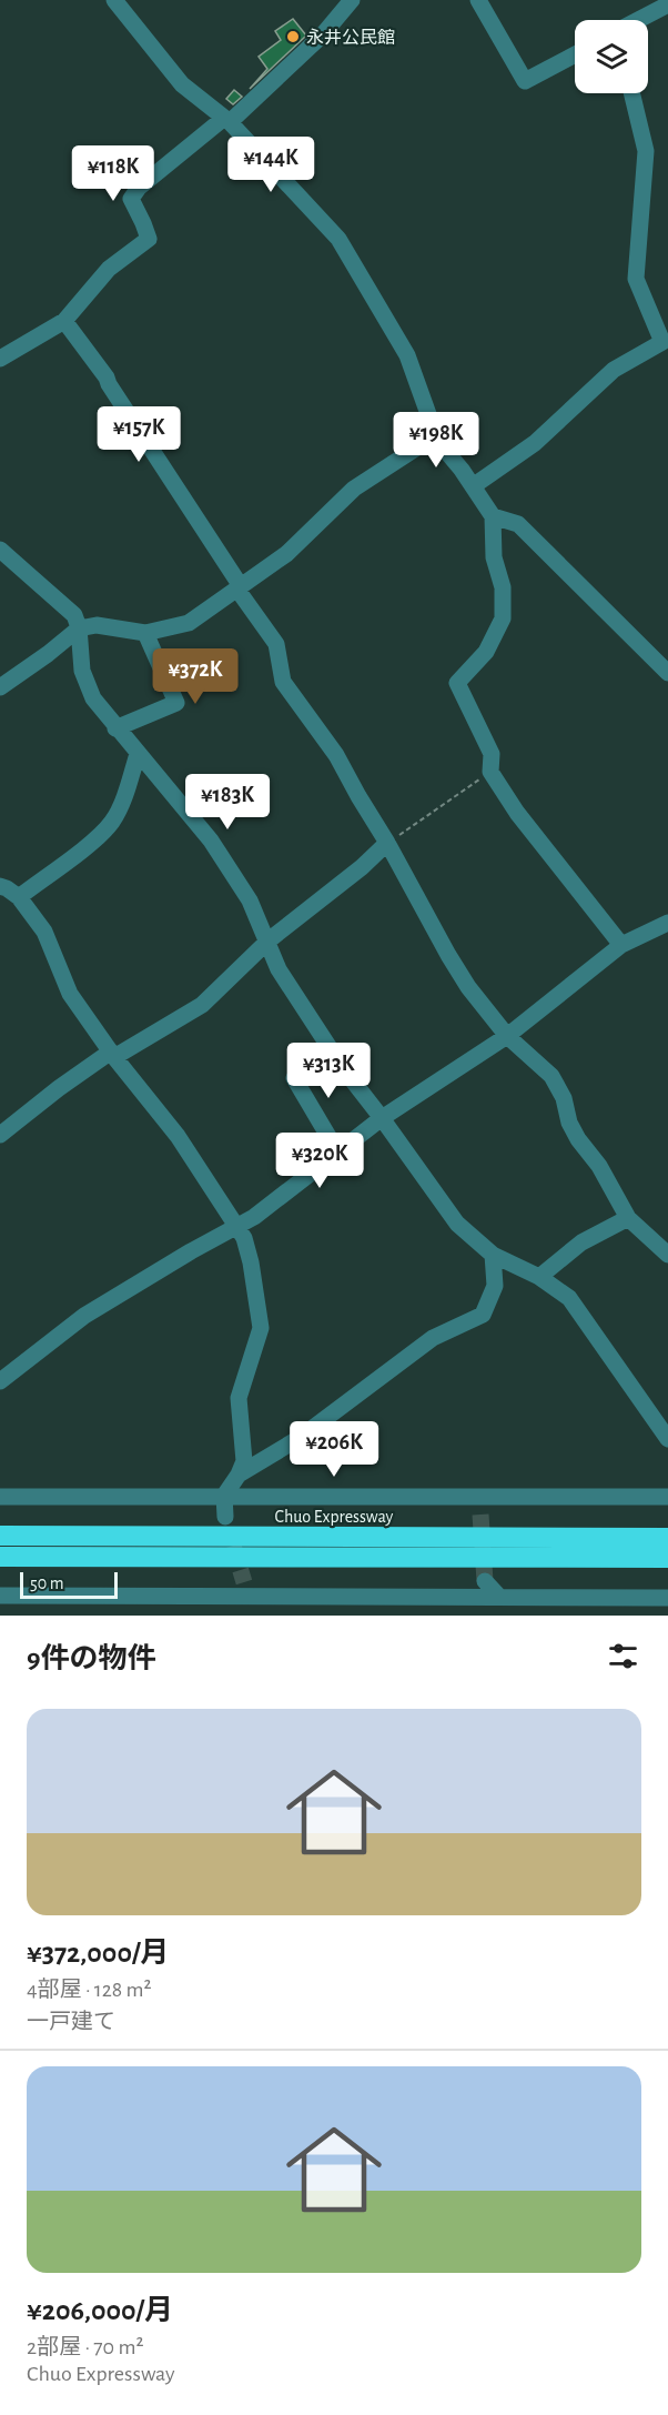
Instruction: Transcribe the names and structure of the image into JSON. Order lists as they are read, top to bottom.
{
  "streets": {
    "highway": ["Chuo Expressway"]
  },
  "places": ["永井公民館"],
  "scale_bar": "50 m",
  "page": {
    "price": [
      "¥144K",
      "¥118K",
      "¥157K",
      "¥198K",
      "¥372K",
      "¥183K",
      "¥313K",
      "¥320K",
      "¥206K"
    ],
    "scale": "50 m",
    "heading": "9件の物件",
    "list": [
      {
        "name": "¥372,000/月",
        "note": "4部屋 · 128 m² · 一戸建て"
      },
      {
        "name": "¥206,000/月",
        "note": "2部屋 · 70 m² · Chuo Expressway"
      }
    ]
  }
}
